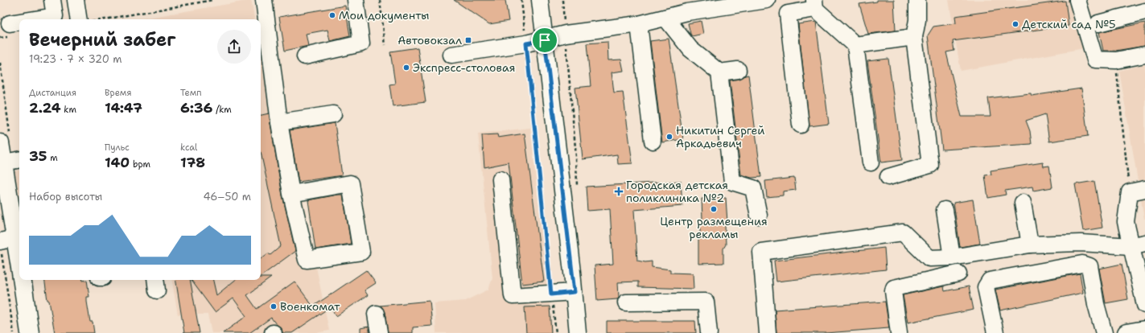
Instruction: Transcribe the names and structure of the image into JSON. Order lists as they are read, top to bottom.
{
  "places": {
    "other": [
      "Мои документы",
      "Детский сад №5",
      "Экспресс-столовая",
      "Никитин Сергей Аркадьевич",
      "Центр размещения рекламы",
      "Военкомат"
    ],
    "transit": ["Автовокзал"],
    "health": ["Городская детская поликлиника №2"]
  },
  "page": {
    "heading": ["Вечерний забег", "19:23 · 7 × 320 m"],
    "stats": [
      ["Дистанция", "2.24 km"],
      ["Время", "14:47"],
      ["Темп", "6:36 /km"],
      ["35 m"],
      ["Пульс", "140 bpm"],
      ["kcal", "178"]
    ],
    "chart": ["Набор высоты", "46–50 m"]
  }
}
